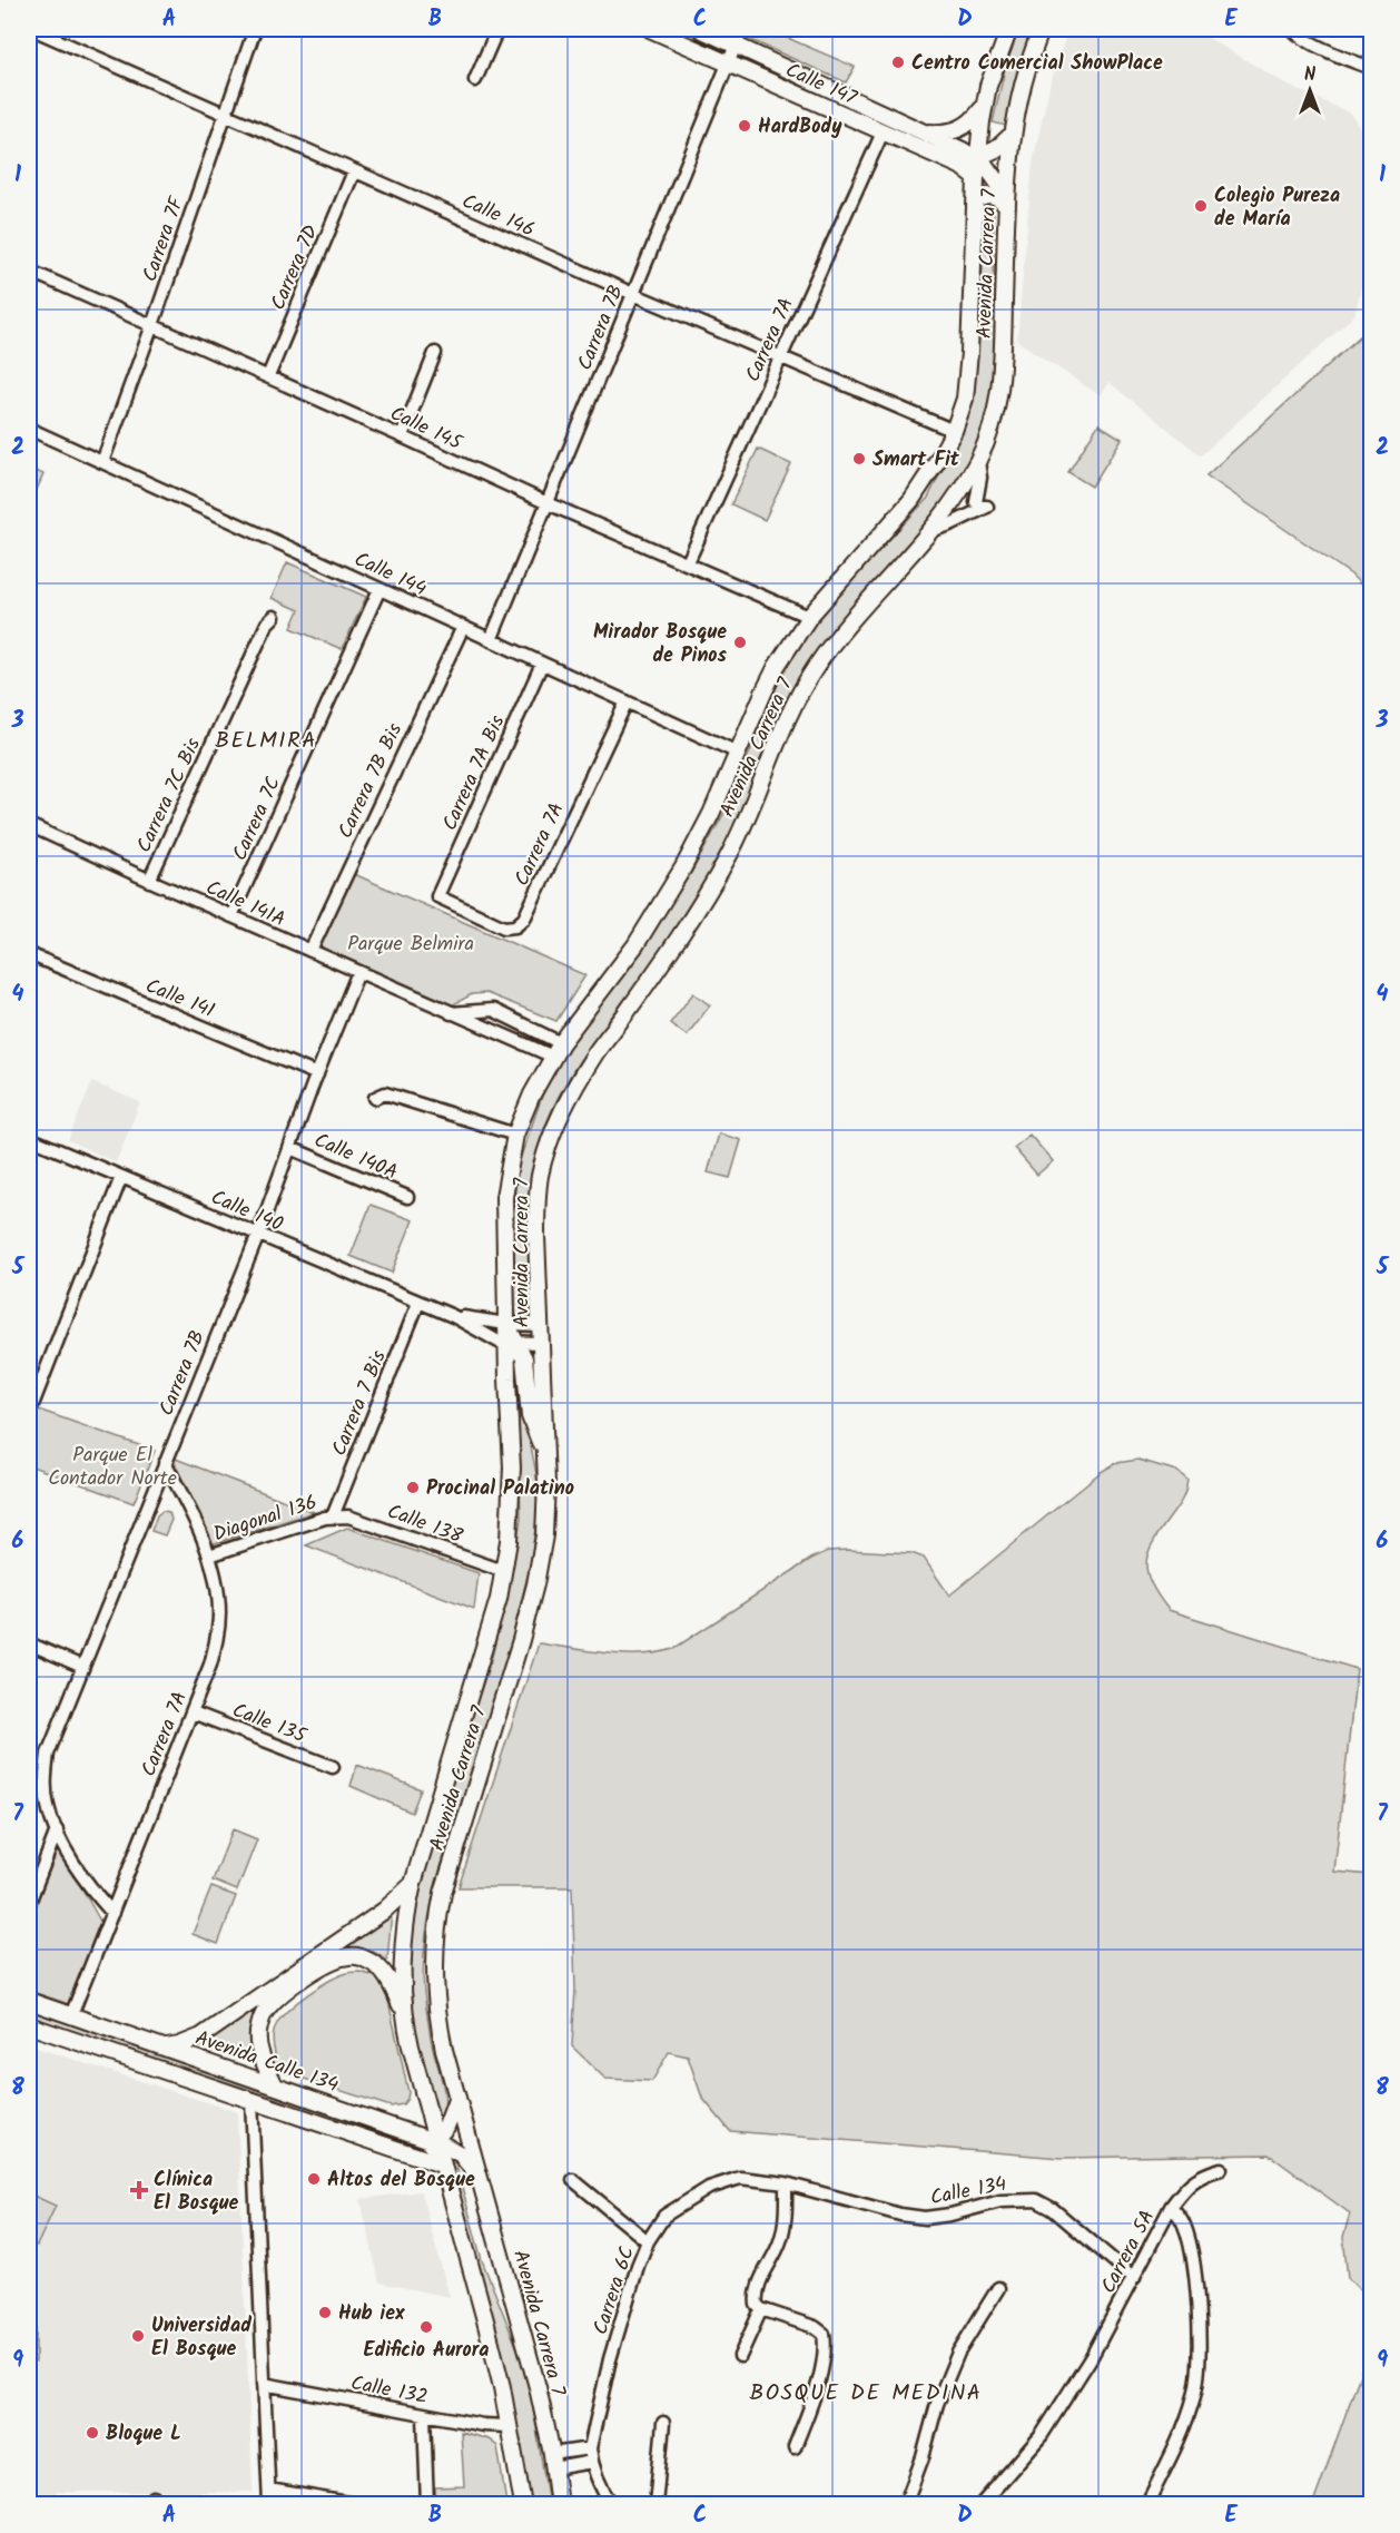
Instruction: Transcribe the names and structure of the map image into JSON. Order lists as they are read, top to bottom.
{
  "streets": {
    "main road": ["Calle 147", "Avenida Carrera 7", "Avenida Calle 134"],
    "street": [
      "Calle 146",
      "Carrera 7F",
      "Carrera 7D",
      "Carrera 7B",
      "Carrera 7A",
      "Calle 145",
      "Calle 144",
      "Carrera 7A Bis",
      "Carrera 7B Bis",
      "Carrera 7C Bis",
      "Carrera 7C",
      "Calle 141A",
      "Calle 141",
      "Calle 140A",
      "Calle 140",
      "Carrera 7 Bis",
      "Diagonal 136",
      "Calle 138",
      "Calle 135",
      "Calle 134",
      "Carrera 5A",
      "Carrera 6C",
      "Calle 132"
    ]
  },
  "crossings": [
    ["Calle 147", "Avenida Carrera 7"],
    ["Calle 147", "Carrera 7B"],
    ["Calle 147", "Carrera 7A"],
    ["Calle 146", "Carrera 7F"],
    ["Calle 146", "Avenida Carrera 7"],
    ["Calle 146", "Carrera 7D"],
    ["Calle 146", "Carrera 7B"],
    ["Calle 146", "Carrera 7A"],
    ["Carrera 7F", "Calle 145"],
    ["Carrera 7F", "Calle 144"],
    ["Avenida Carrera 7", "Calle 145"],
    ["Avenida Carrera 7", "Calle 144"],
    ["Avenida Carrera 7", "Calle 141A"],
    ["Avenida Carrera 7", "Calle 140"],
    ["Avenida Carrera 7", "Calle 138"],
    ["Avenida Carrera 7", "Avenida Calle 134"],
    ["Avenida Carrera 7", "Calle 132"],
    ["Carrera 7D", "Calle 145"],
    ["Carrera 7B", "Carrera 7A"],
    ["Carrera 7B", "Calle 145"],
    ["Carrera 7B", "Calle 144"],
    ["Carrera 7B", "Calle 141A"],
    ["Carrera 7B", "Calle 141"],
    ["Carrera 7B", "Calle 140A"],
    ["Carrera 7B", "Calle 140"],
    ["Carrera 7A", "Calle 145"],
    ["Carrera 7A", "Calle 144"],
    ["Carrera 7A", "Carrera 7A Bis"],
    ["Carrera 7A", "Diagonal 136"],
    ["Carrera 7A", "Calle 135"],
    ["Carrera 7A", "Avenida Calle 134"],
    ["Calle 144", "Carrera 7A Bis"],
    ["Calle 144", "Carrera 7B Bis"],
    ["Calle 144", "Carrera 7C"],
    ["Carrera 7B Bis", "Calle 141A"],
    ["Carrera 7C Bis", "Calle 141A"],
    ["Carrera 7C", "Calle 141A"],
    ["Calle 140", "Carrera 7 Bis"],
    ["Carrera 7 Bis", "Diagonal 136"],
    ["Carrera 7 Bis", "Calle 138"],
    ["Diagonal 136", "Calle 138"],
    ["Calle 134", "Carrera 5A"],
    ["Calle 134", "Carrera 6C"]
  ],
  "districts": ["BELMIRA", "BOSQUE DE MEDINA"],
  "parks": ["Parque Belmira", "Parque El Contador Norte"],
  "places": {
    "other": [
      "Centro Comercial ShowPlace",
      "HardBody",
      "Colegio Pureza de María",
      "Smart Fit",
      "Mirador Bosque de Pinos",
      "Procinal Palatino",
      "Altos del Bosque",
      "Hub iex",
      "Edificio Aurora",
      "Universidad El Bosque",
      "Bloque L"
    ],
    "health": ["Clínica El Bosque"]
  },
  "north": "top",
  "grid": {
    "columns": [
      "A",
      "B",
      "C",
      "D",
      "E"
    ],
    "rows": [
      "1",
      "2",
      "3",
      "4",
      "5",
      "6",
      "7",
      "8",
      "9"
    ]
  }
}
